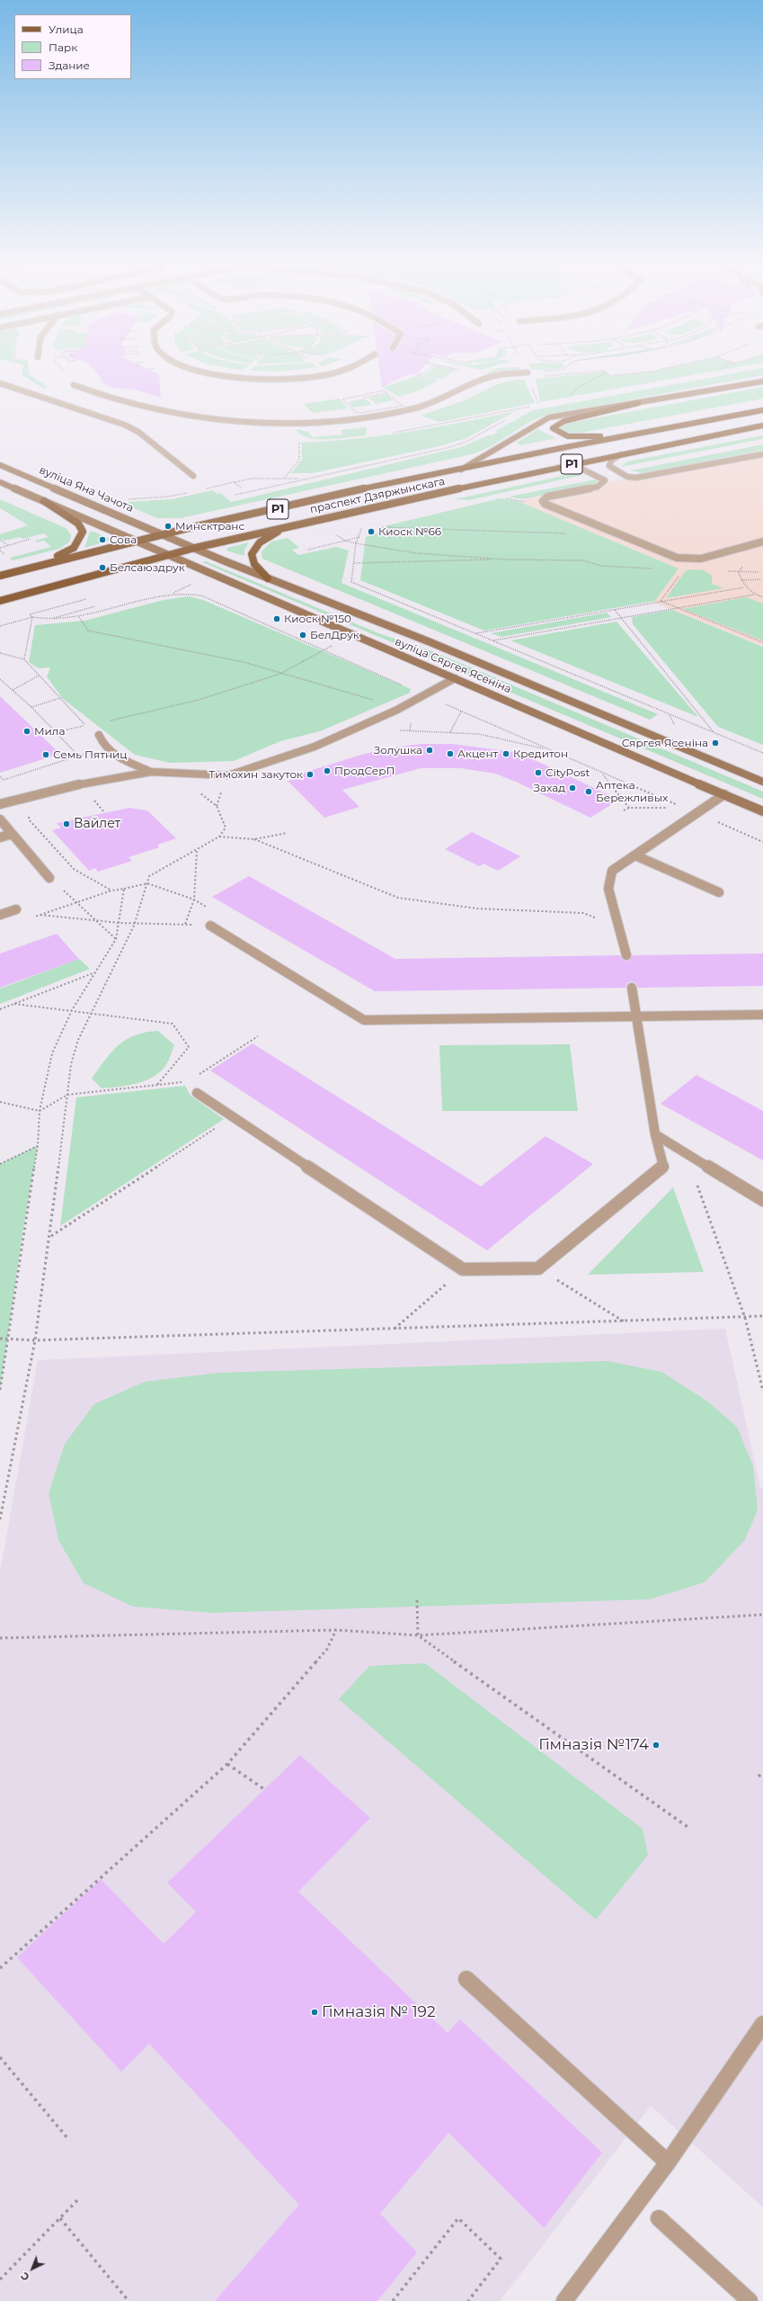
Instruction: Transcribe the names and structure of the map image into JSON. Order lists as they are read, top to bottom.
{
  "streets": {
    "main road": [
      "Р1",
      "вуліца Яна Чачота",
      "праспект Дзяржынскага",
      "вуліца Сяргея Ясеніна"
    ]
  },
  "crossings": [
    ["вуліца Яна Чачота", "праспект Дзяржынскага"],
    ["вуліца Яна Чачота", "вуліца Сяргея Ясеніна"],
    ["праспект Дзяржынскага", "вуліца Сяргея Ясеніна"]
  ],
  "places": [
    "Минсктранс",
    "Киоск №66",
    "Сова",
    "Белсаюздрук",
    "Киоск №150",
    "БелДрук",
    "Мила",
    "Сяргея Ясеніна",
    "Золушка",
    "Акцент",
    "Кредитон",
    "Семь Пятниц",
    "ПродСерП",
    "CityPost",
    "Тимохин закуток",
    "Захад",
    "Аптека Бережливых",
    "Вайлет",
    "Гімназія №174",
    "Гімназія № 192"
  ],
  "legend": ["Улица", "Парк", "Здание"],
  "north": "bottom left"
}
